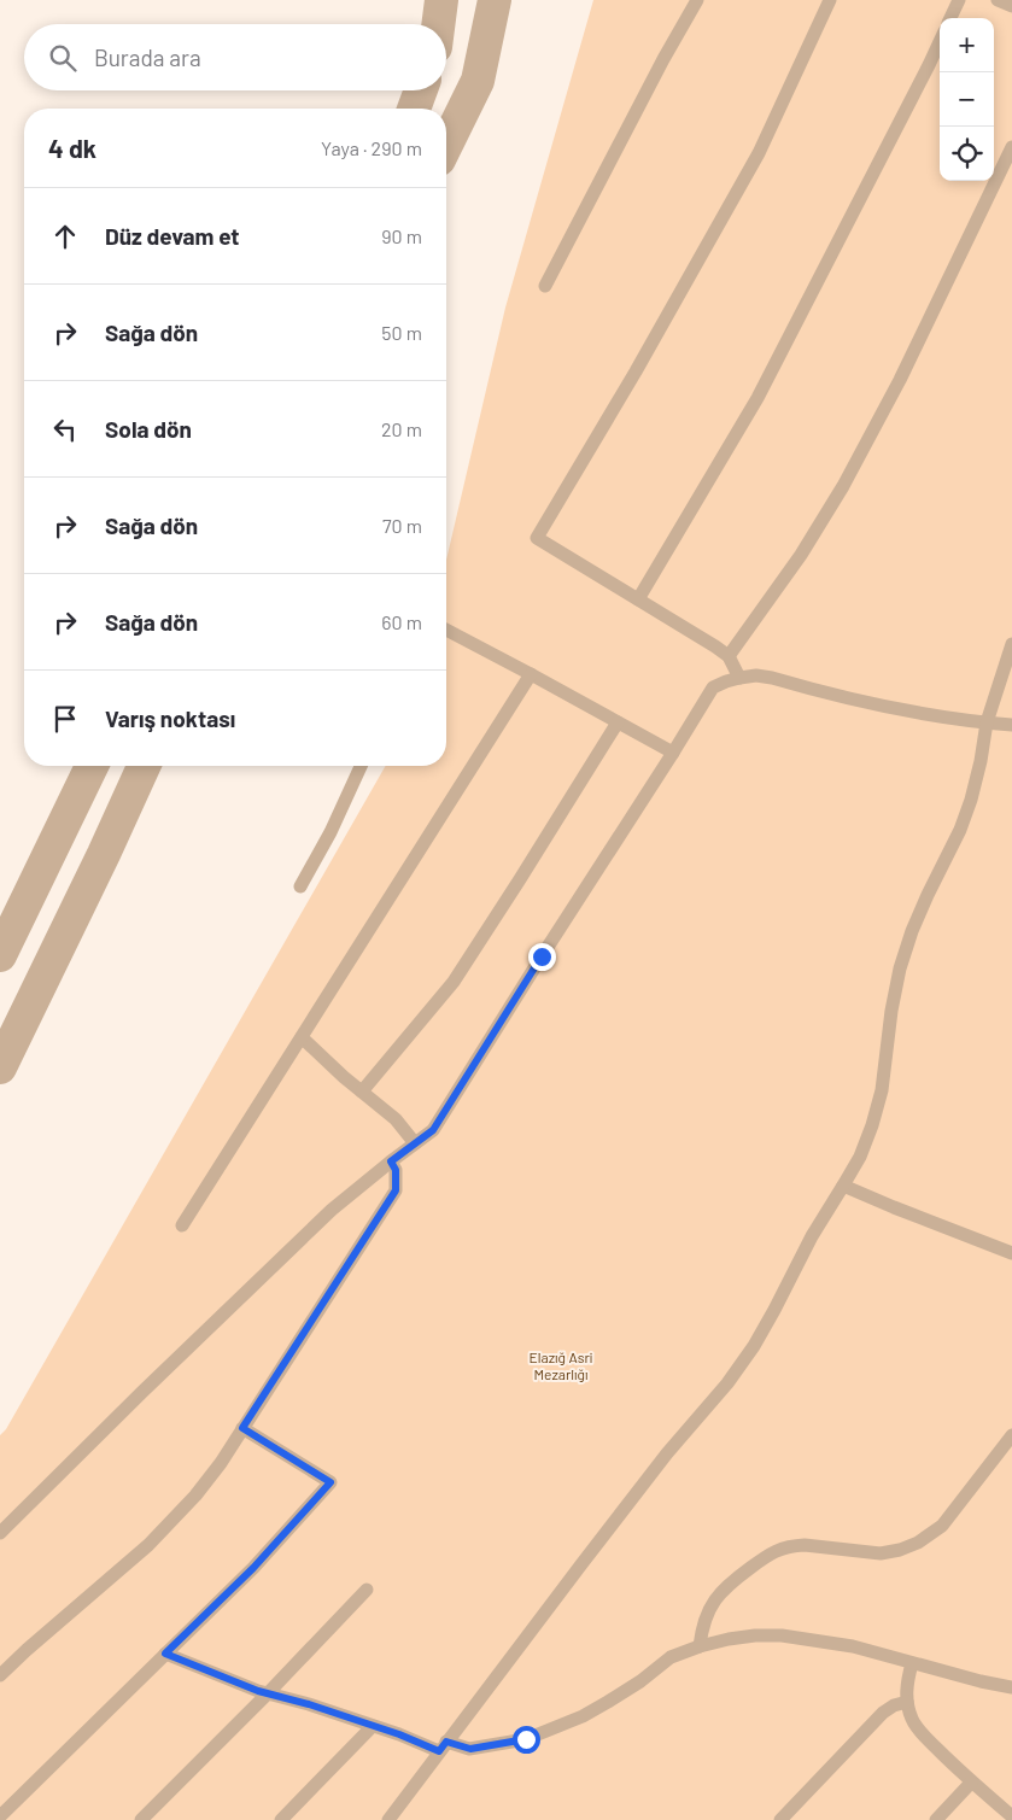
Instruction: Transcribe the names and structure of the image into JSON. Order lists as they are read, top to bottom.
{
  "parks": ["Elazığ Asri Mezarlığı"],
  "page": {
    "map_buttons": ["+", "−"],
    "search": "Burada ara",
    "heading": ["4 dk", "Yaya · 290 m"],
    "list": [
      ["Düz devam et", "90 m"],
      ["Sağa dön", "50 m"],
      ["Sola dön", "20 m"],
      ["Sağa dön", "70 m"],
      ["Sağa dön", "60 m"],
      "Varış noktası"
    ]
  }
}
